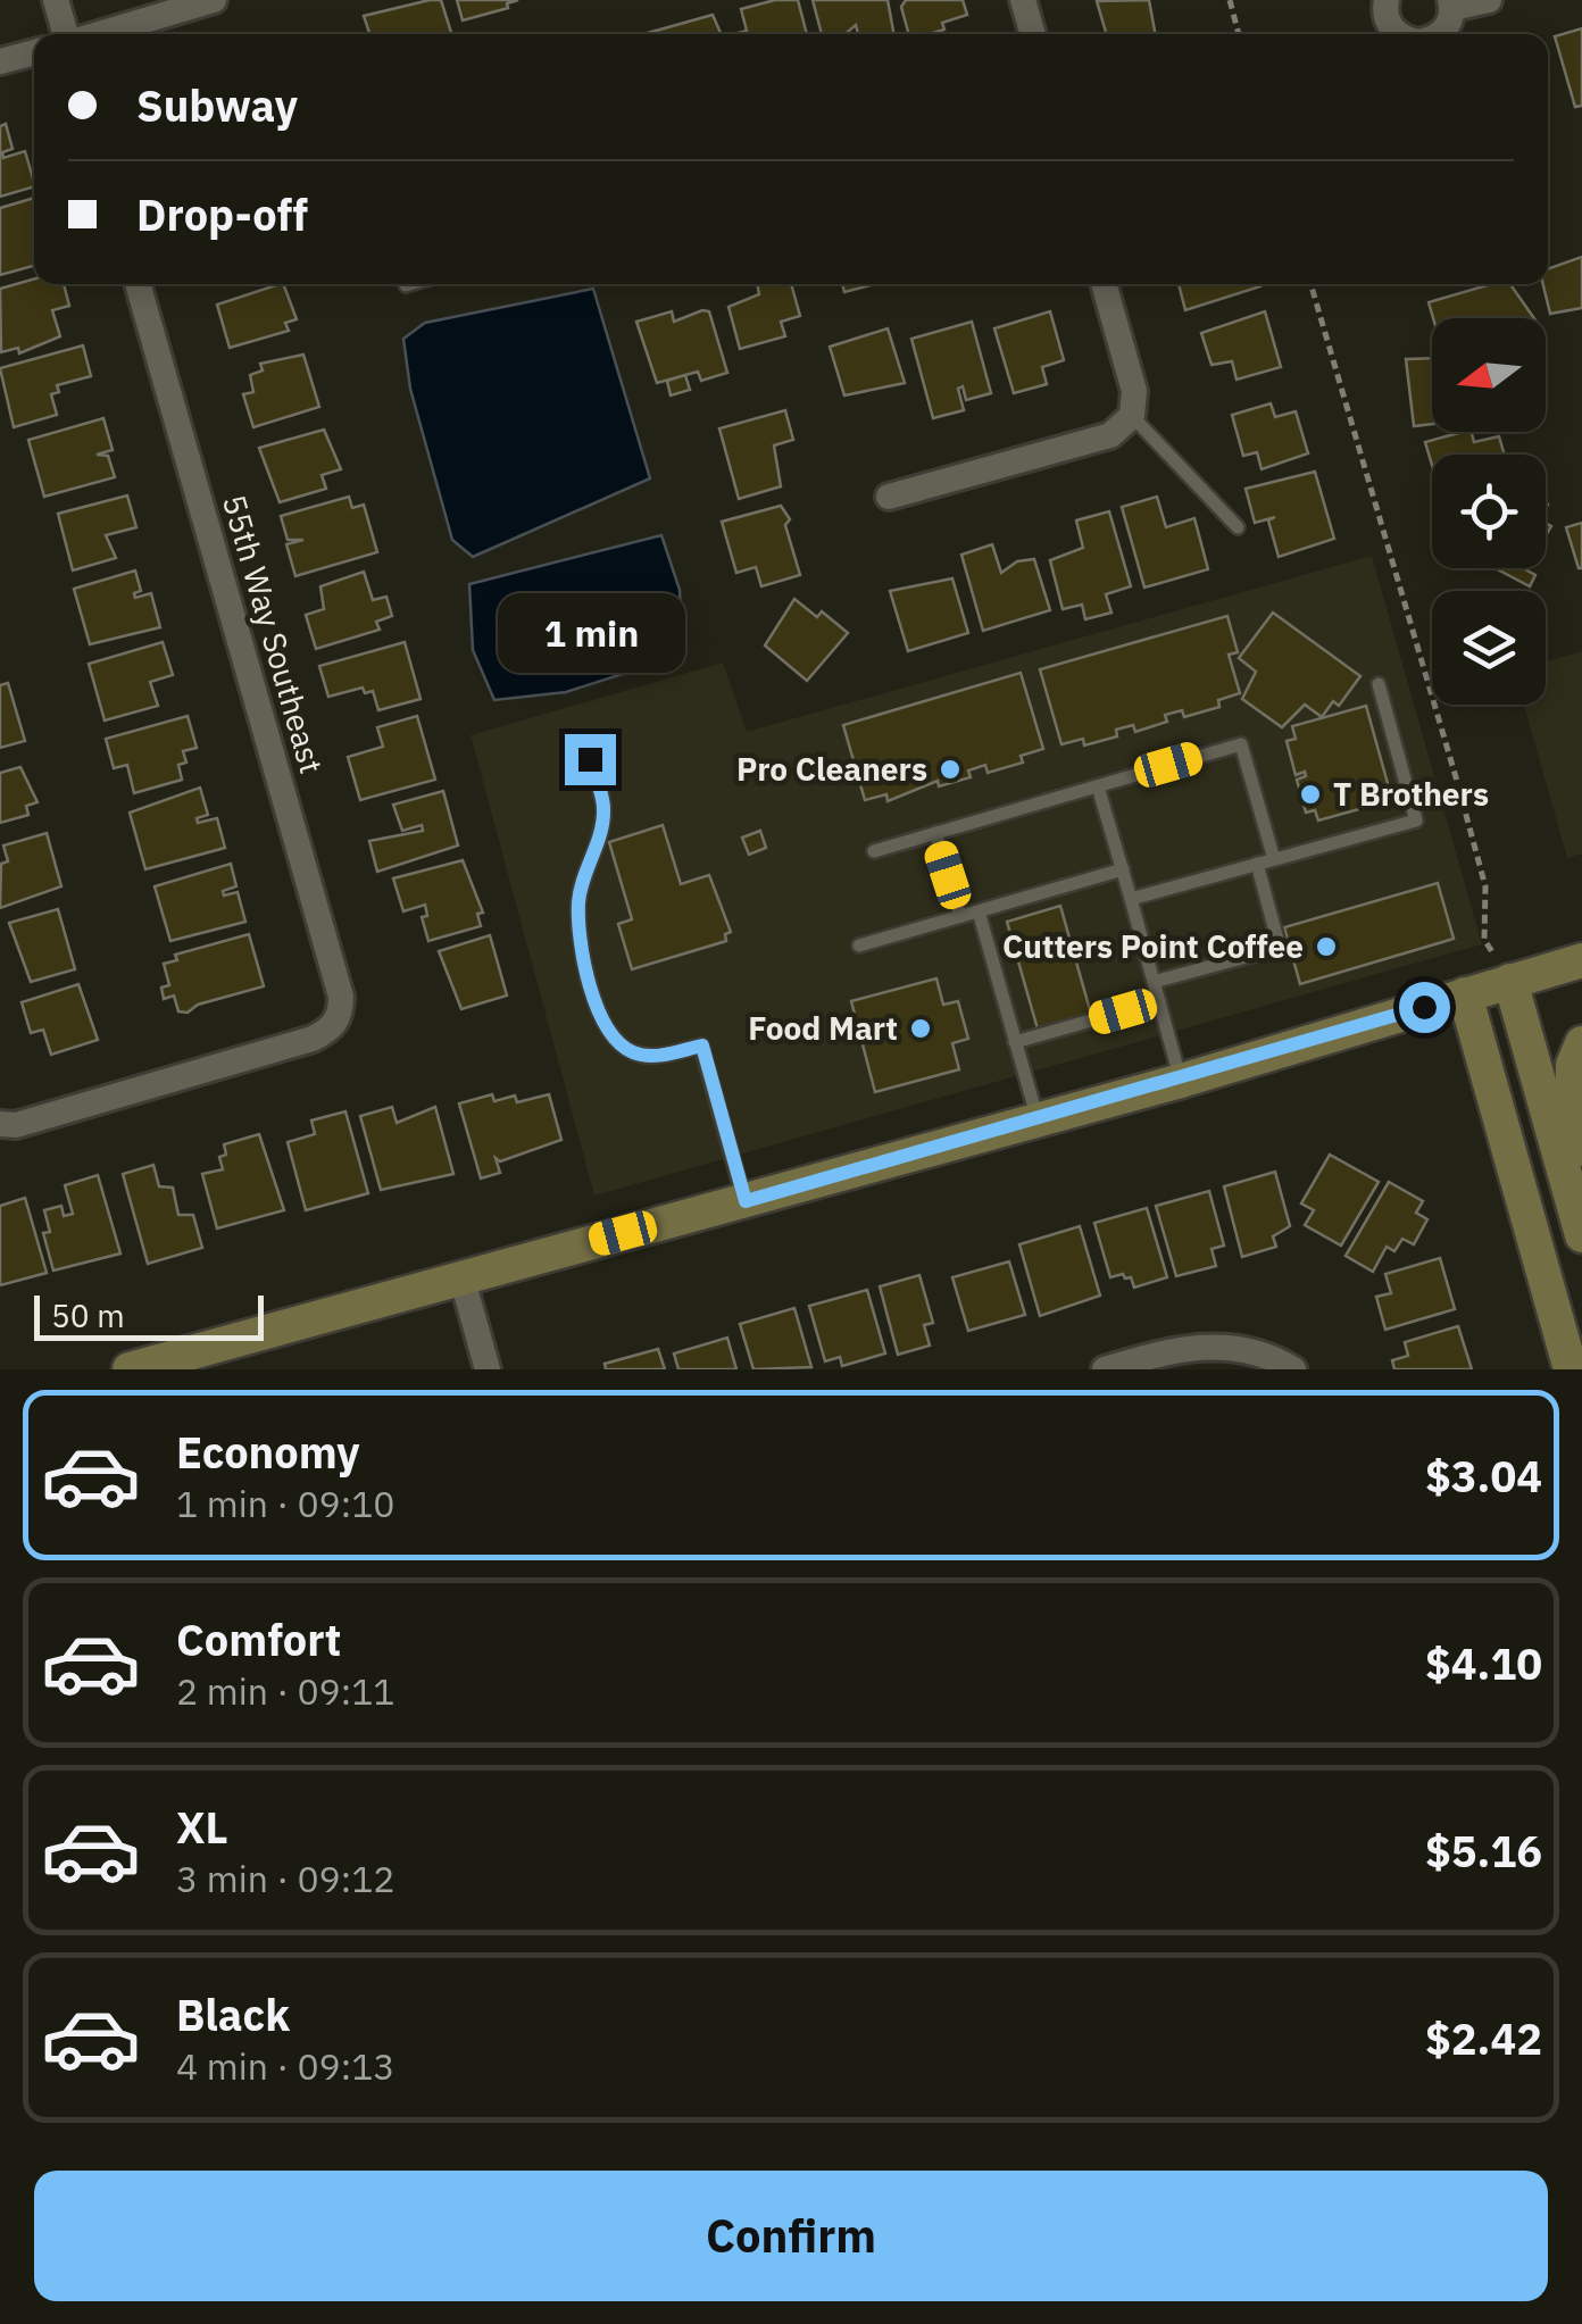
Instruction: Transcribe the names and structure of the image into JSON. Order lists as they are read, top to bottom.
{
  "streets": {
    "street": ["55th Way Southeast"]
  },
  "places": [
    "Pro Cleaners",
    "T Brothers",
    "Cutters Point Coffee",
    "Food Mart"
  ],
  "scale_bar": "50 m",
  "north": "left",
  "page": {
    "banner": ["Subway", "Drop-off"],
    "bubble": "1 min",
    "scale": "50 m",
    "list": [
      {
        "name": "Economy",
        "note": "1 min · 09:10",
        "value": "$3.04"
      },
      {
        "name": "Comfort",
        "note": "2 min · 09:11",
        "value": "$4.10"
      },
      {
        "name": "XL",
        "note": "3 min · 09:12",
        "value": "$5.16"
      },
      {
        "name": "Black",
        "note": "4 min · 09:13",
        "value": "$2.42"
      }
    ],
    "buttons": "Confirm"
  }
}
